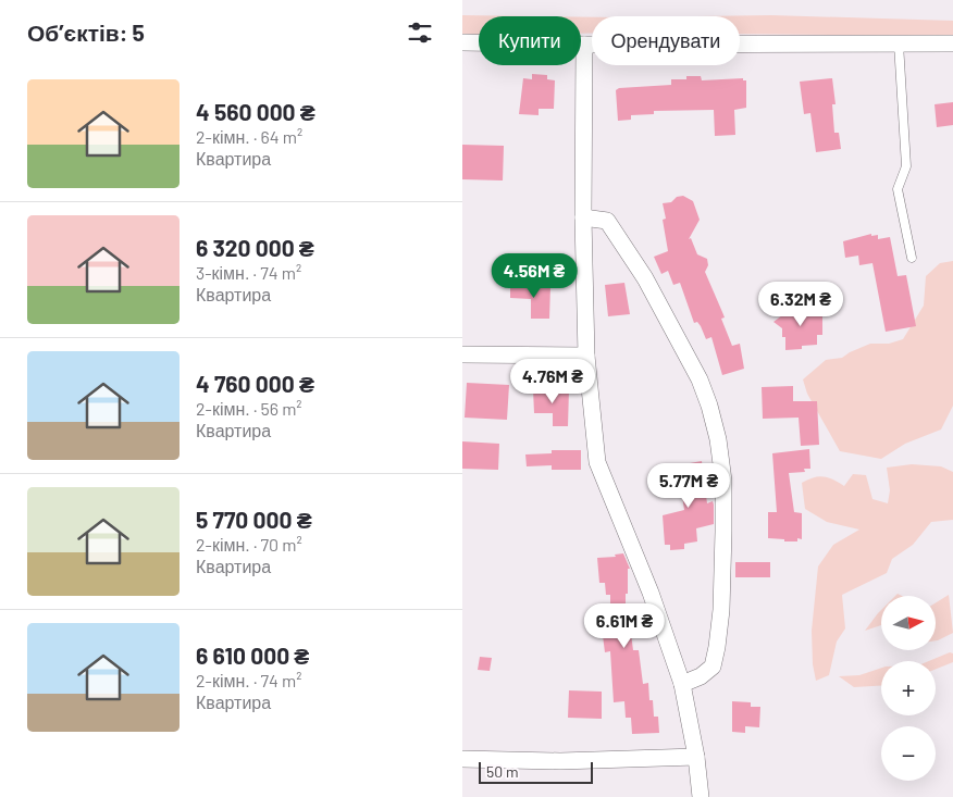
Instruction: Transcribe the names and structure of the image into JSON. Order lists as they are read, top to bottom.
{
  "scale_bar": "50 m",
  "north": "right",
  "page": {
    "heading": "Об’єктів: 5",
    "chip": ["Купити", "Орендувати"],
    "list": [
      {
        "name": "4 560 000 ₴",
        "note": "2-кімн. · 64 m² · Квартира"
      },
      {
        "name": "6 320 000 ₴",
        "note": "3-кімн. · 74 m² · Квартира"
      },
      {
        "name": "4 760 000 ₴",
        "note": "2-кімн. · 56 m² · Квартира"
      },
      {
        "name": "5 770 000 ₴",
        "note": "2-кімн. · 70 m² · Квартира"
      },
      {
        "name": "6 610 000 ₴",
        "note": "2-кімн. · 74 m² · Квартира"
      }
    ],
    "price": [
      "4.56M ₴",
      "6.32M ₴",
      "4.76M ₴",
      "5.77M ₴",
      "6.61M ₴"
    ],
    "map_buttons": ["+", "−"],
    "scale": "50 m"
  }
}
